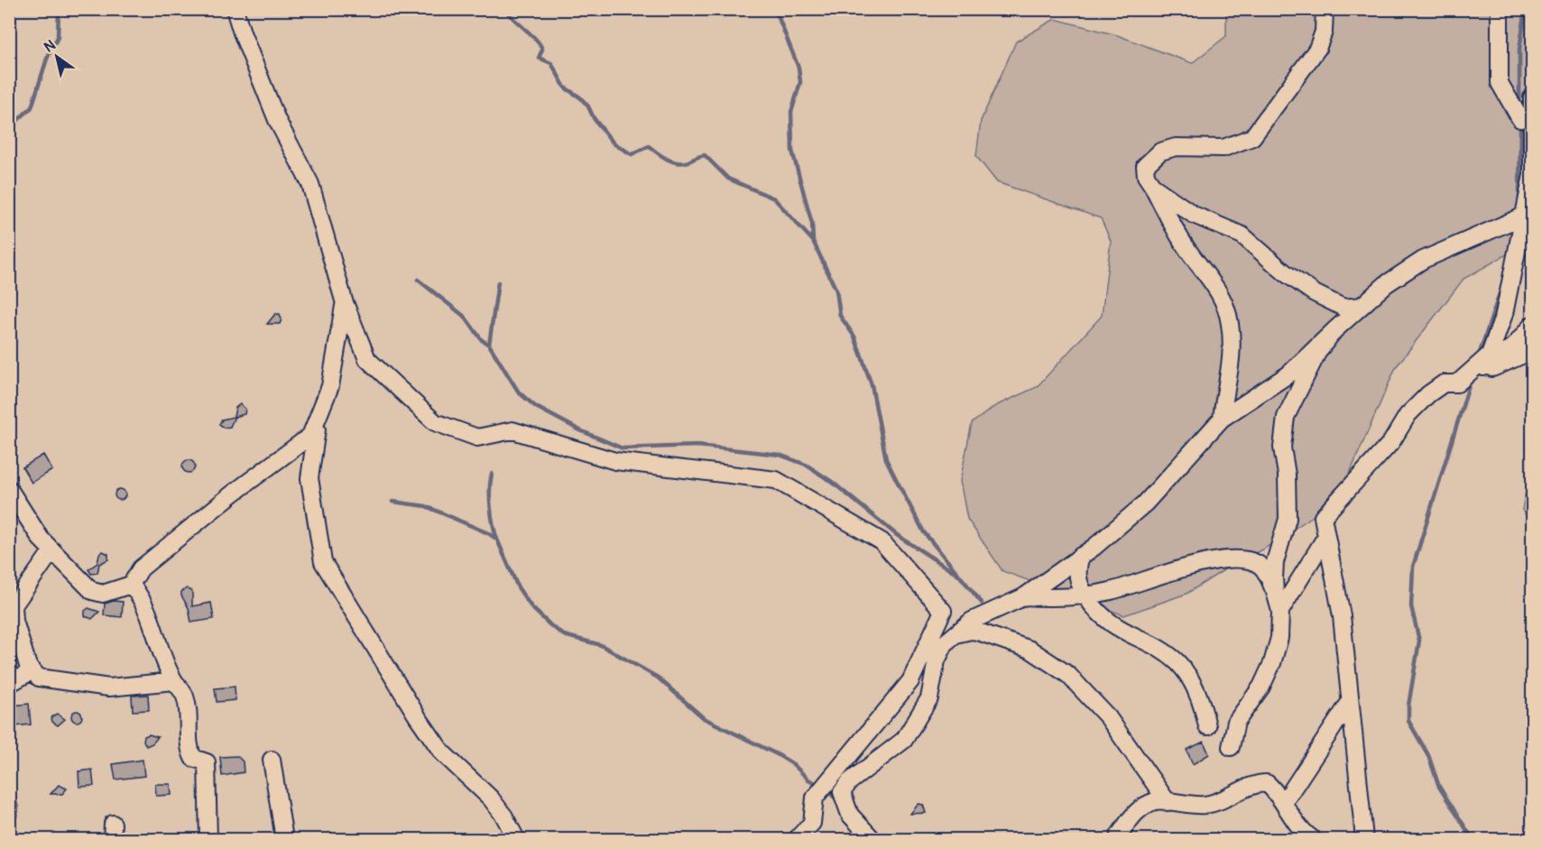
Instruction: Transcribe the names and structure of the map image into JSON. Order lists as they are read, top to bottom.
{
  "north": "top left"
}
